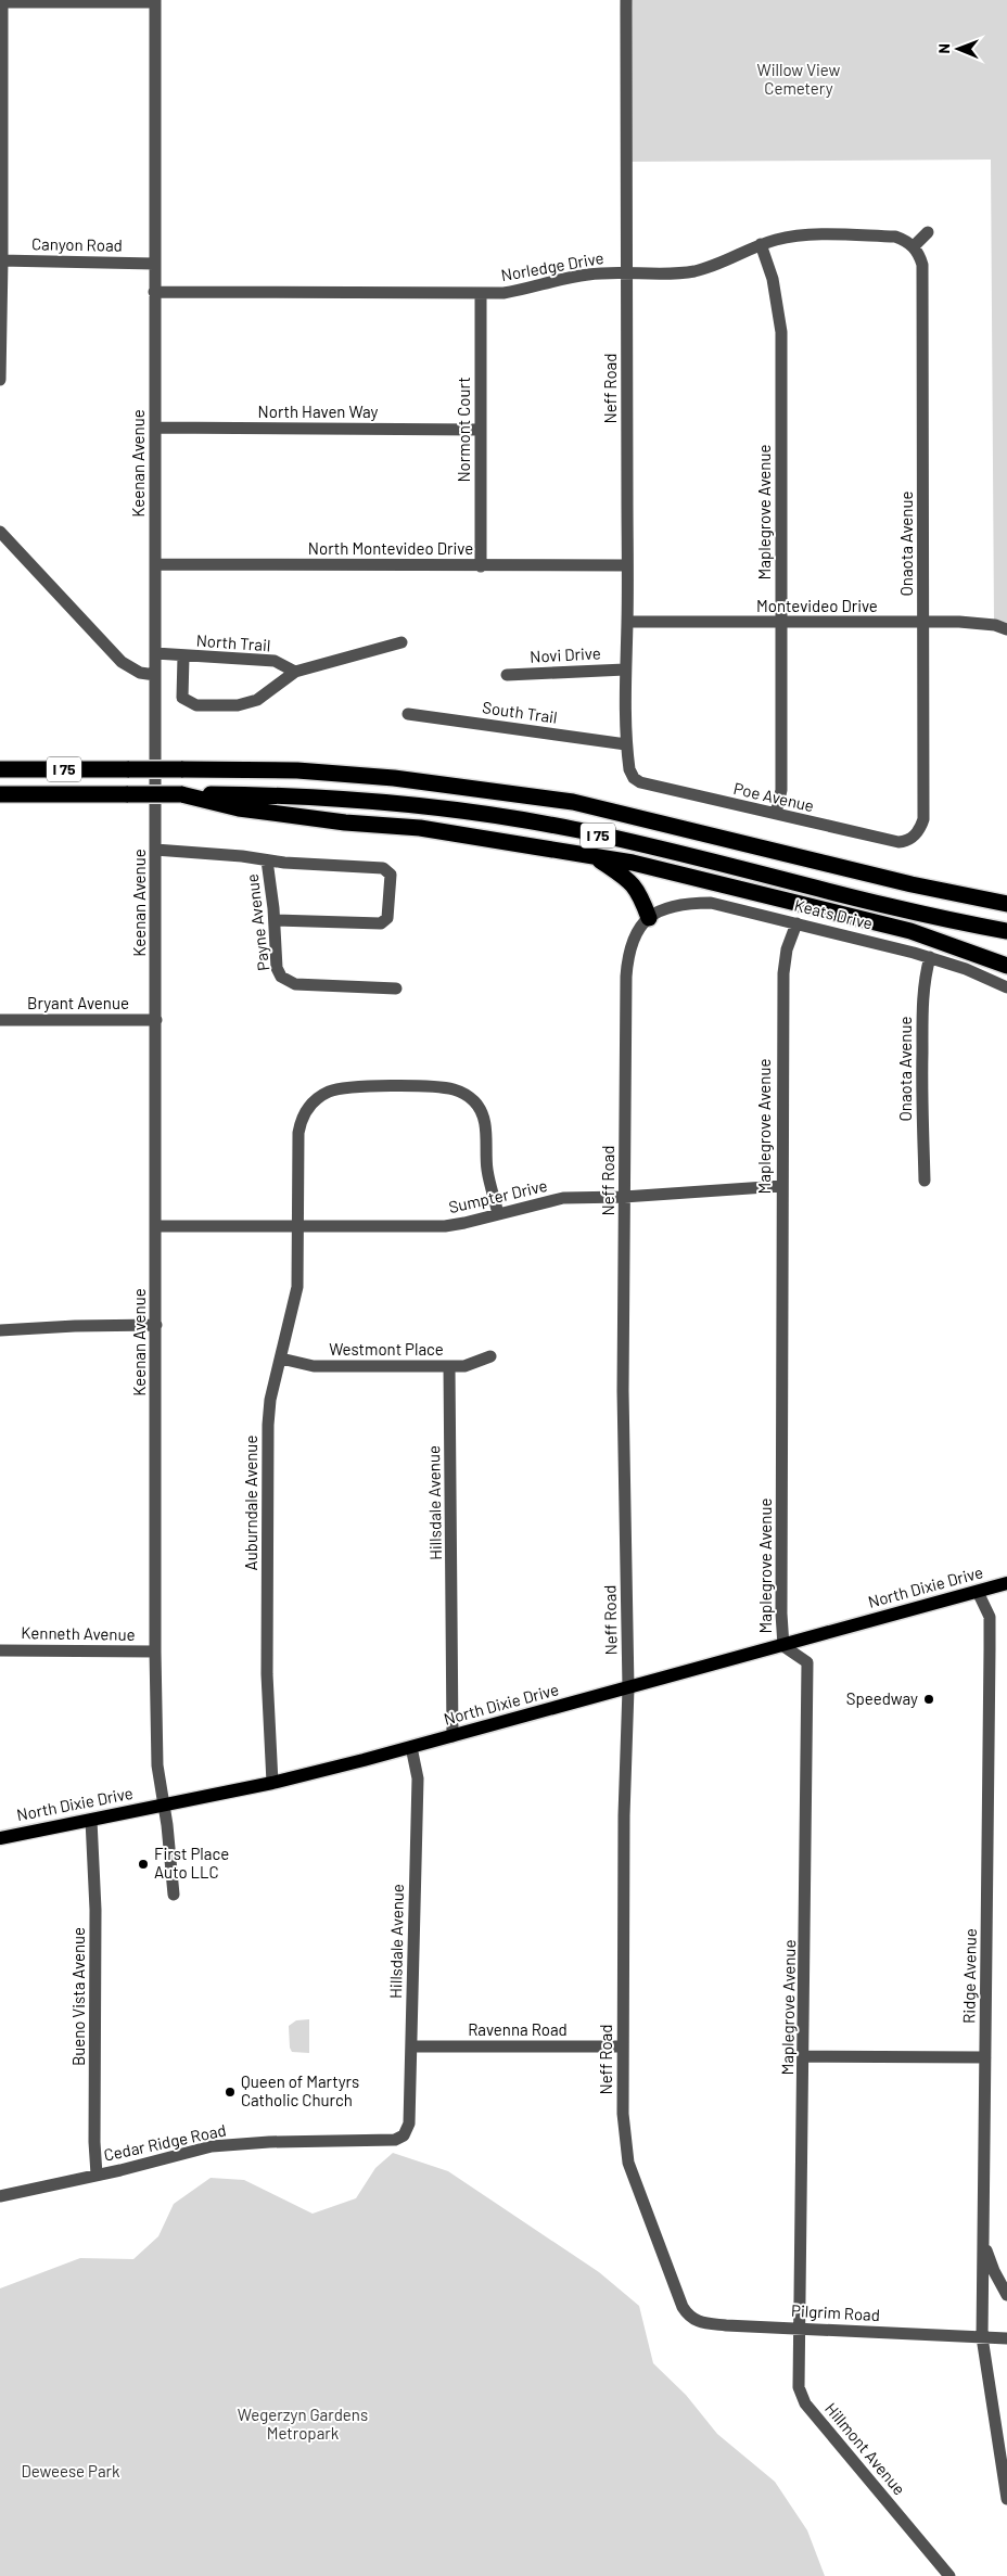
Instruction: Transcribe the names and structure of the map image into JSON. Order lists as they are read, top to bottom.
{
  "streets": {
    "highway": ["I 75"],
    "main road": ["North Dixie Drive"],
    "street": [
      "Canyon Road",
      "Norledge Drive",
      "Neff Road",
      "North Haven Way",
      "Normont Court",
      "Keenan Avenue",
      "Maplegrove Avenue",
      "Onaota Avenue",
      "North Montevideo Drive",
      "Montevideo Drive",
      "North Trail",
      "Novi Drive",
      "South Trail",
      "Poe Avenue",
      "Keats Drive",
      "Payne Avenue",
      "Bryant Avenue",
      "Sumpter Drive",
      "Westmont Place",
      "Auburndale Avenue",
      "Hillsdale Avenue",
      "Kenneth Avenue",
      "Ridge Avenue",
      "Bueno Vista Avenue",
      "Ravenna Road",
      "Cedar Ridge Road",
      "Pilgrim Road",
      "Hillmont Avenue"
    ]
  },
  "crossings": [
    ["Canyon Road", "Keenan Avenue"],
    ["Norledge Drive", "Neff Road"],
    ["Norledge Drive", "Normont Court"],
    ["Norledge Drive", "Keenan Avenue"],
    ["Norledge Drive", "Maplegrove Avenue"],
    ["Norledge Drive", "Onaota Avenue"],
    ["Neff Road", "North Montevideo Drive"],
    ["Neff Road", "Montevideo Drive"],
    ["Neff Road", "Novi Drive"],
    ["Neff Road", "South Trail"],
    ["Neff Road", "Poe Avenue"],
    ["Neff Road", "Keats Drive"],
    ["Neff Road", "Sumpter Drive"],
    ["Neff Road", "North Dixie Drive"],
    ["Neff Road", "Ravenna Road"],
    ["Neff Road", "Pilgrim Road"],
    ["North Haven Way", "Normont Court"],
    ["North Haven Way", "Keenan Avenue"],
    ["Normont Court", "North Montevideo Drive"],
    ["Keenan Avenue", "North Montevideo Drive"],
    ["Keenan Avenue", "North Trail"],
    ["Keenan Avenue", "Payne Avenue"],
    ["Keenan Avenue", "Bryant Avenue"],
    ["Keenan Avenue", "Sumpter Drive"],
    ["Keenan Avenue", "North Dixie Drive"],
    ["Keenan Avenue", "Kenneth Avenue"],
    ["Maplegrove Avenue", "Montevideo Drive"],
    ["Maplegrove Avenue", "Poe Avenue"],
    ["Maplegrove Avenue", "Keats Drive"],
    ["Maplegrove Avenue", "Sumpter Drive"],
    ["Maplegrove Avenue", "North Dixie Drive"],
    ["Maplegrove Avenue", "Pilgrim Road"],
    ["Maplegrove Avenue", "Hillmont Avenue"],
    ["Onaota Avenue", "Montevideo Drive"],
    ["Onaota Avenue", "Poe Avenue"],
    ["Onaota Avenue", "Keats Drive"],
    ["Sumpter Drive", "Auburndale Avenue"],
    ["Westmont Place", "Auburndale Avenue"],
    ["Westmont Place", "Hillsdale Avenue"],
    ["Auburndale Avenue", "North Dixie Drive"],
    ["Hillsdale Avenue", "North Dixie Drive"],
    ["Hillsdale Avenue", "Ravenna Road"],
    ["Hillsdale Avenue", "Cedar Ridge Road"],
    ["North Dixie Drive", "Ridge Avenue"],
    ["North Dixie Drive", "Bueno Vista Avenue"],
    ["Ridge Avenue", "Pilgrim Road"],
    ["Bueno Vista Avenue", "Cedar Ridge Road"],
    ["Pilgrim Road", "Hillmont Avenue"]
  ],
  "parks": ["Willow View Cemetery", "Wegerzyn Gardens Metropark", "Deweese Park"],
  "places": ["Speedway", "First Place Auto LLC", "Queen of Martyrs Catholic Church"],
  "north": "left"
}
